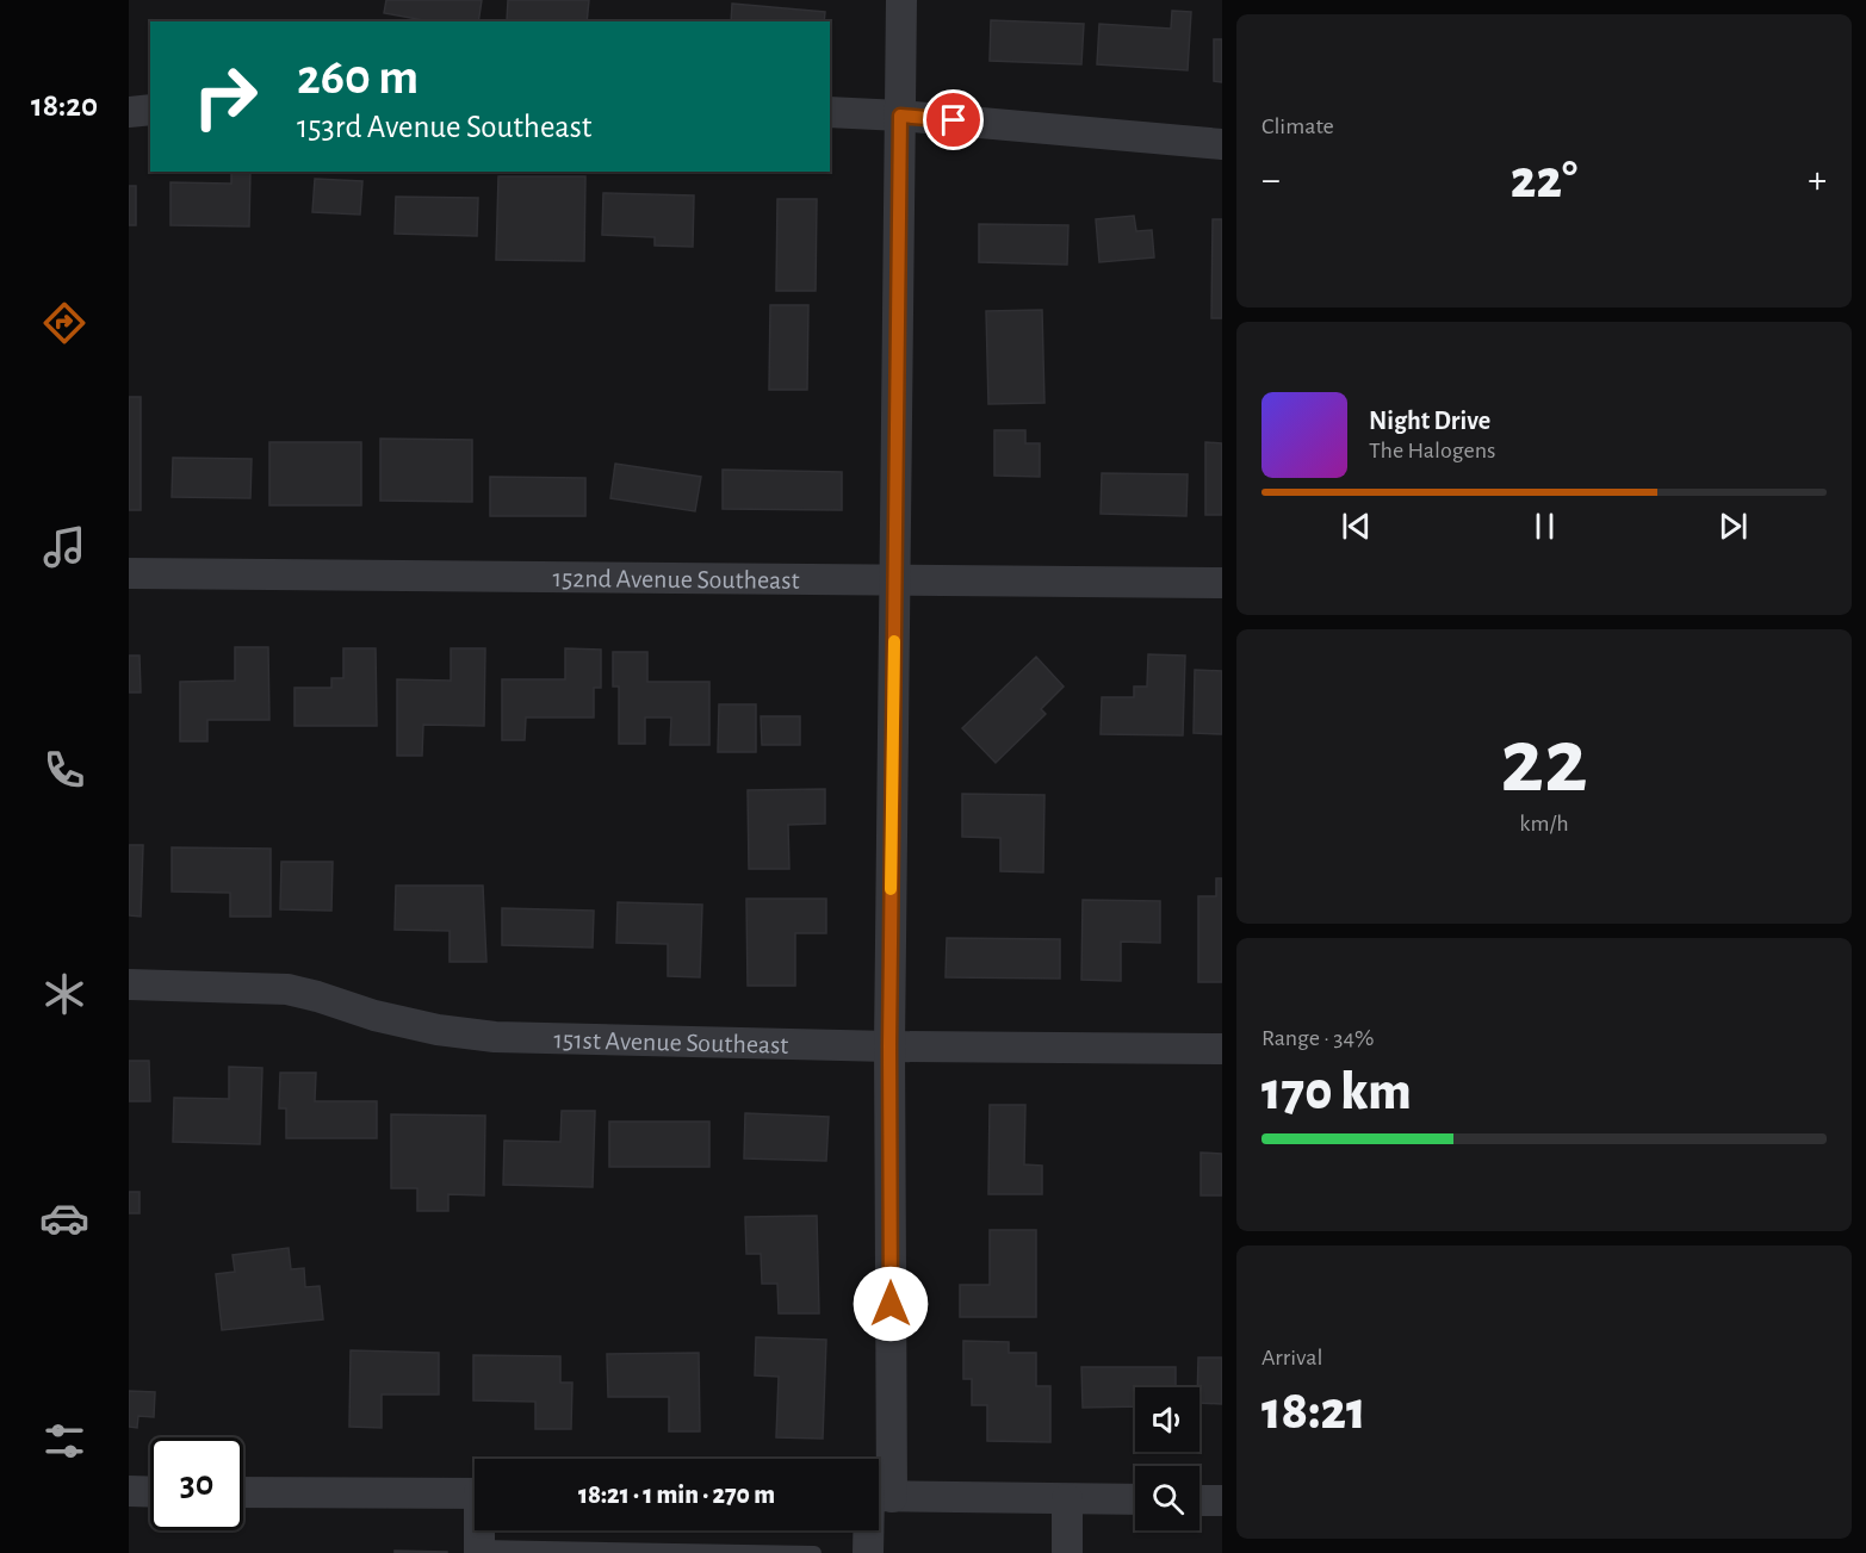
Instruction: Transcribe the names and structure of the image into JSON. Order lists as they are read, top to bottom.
{
  "streets": {
    "street": ["152nd Avenue Southeast", "151st Avenue Southeast"]
  },
  "page": {
    "tabs": "18:20",
    "tile": [
      "Climate",
      ["22", "km/h"],
      ["Range · 34%", "170 km"],
      ["Arrival", "18:21"]
    ],
    "turn": ["260 m", "153rd Avenue Southeast"],
    "heat": ["−", "22°", "+"],
    "song": ["Night Drive", "The Halogens"],
    "limit": "30",
    "trip": "18:21 · 1 min · 270 m"
  }
}
